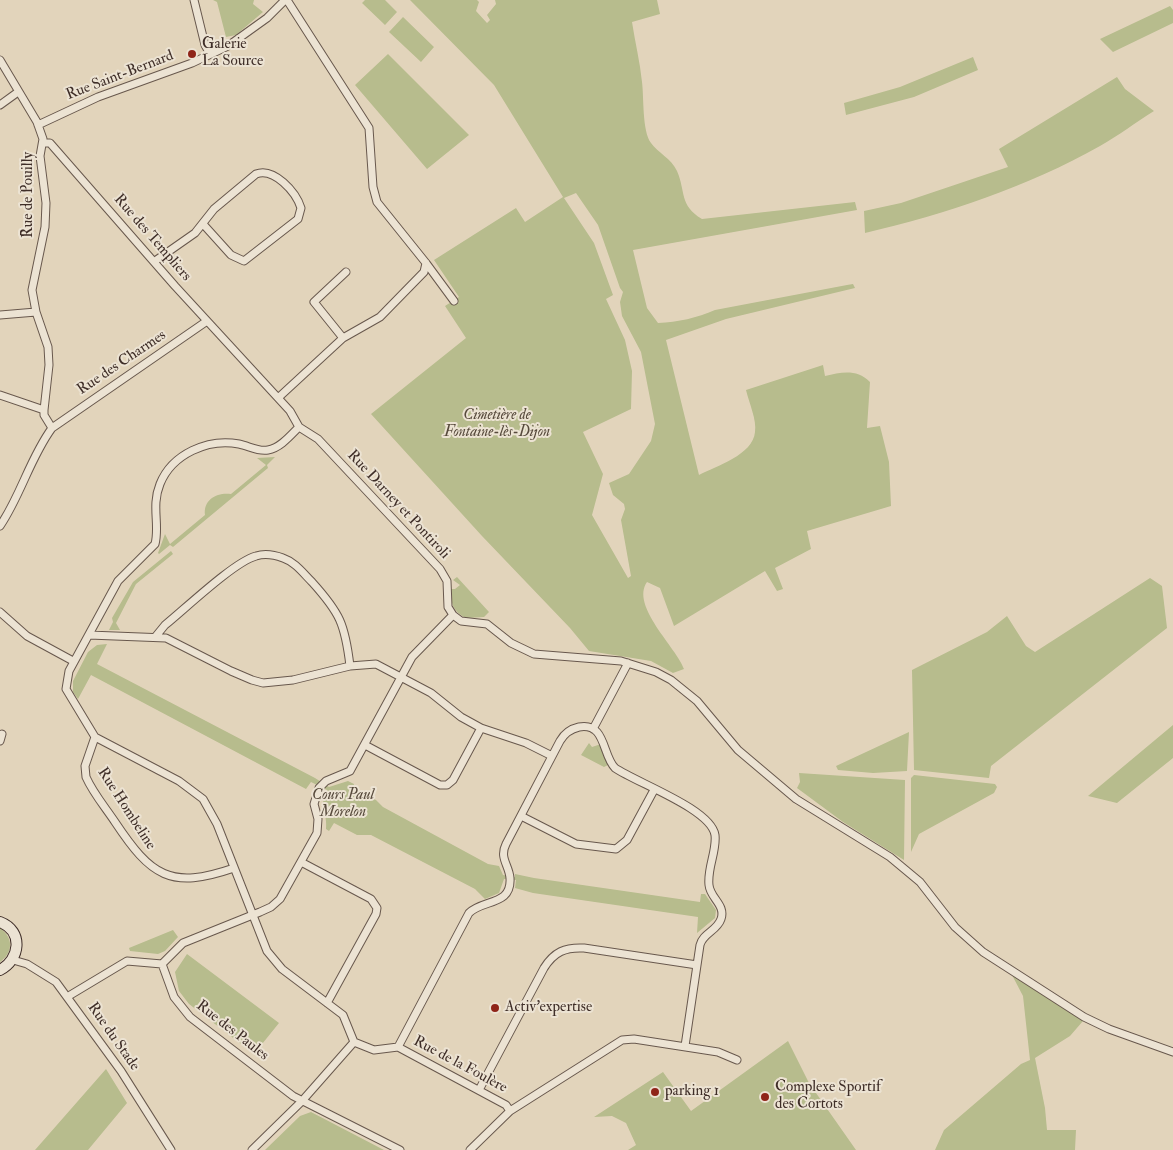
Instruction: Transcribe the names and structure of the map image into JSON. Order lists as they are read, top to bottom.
{
  "streets": {
    "street": [
      "Rue Saint-Bernard",
      "Rue de Pouilly",
      "Rue des Templiers",
      "Rue des Charmes",
      "Rue Darney et Pontiroli",
      "Rue Hombeline",
      "Rue des Paules",
      "Rue du Stade",
      "Rue de la Foulère"
    ]
  },
  "crossings": [
    ["Rue de Pouilly", "Rue des Templiers"],
    ["Rue des Templiers", "Rue des Charmes"],
    ["Rue des Templiers", "Rue Darney et Pontiroli"]
  ],
  "parks": ["Cimetière de Fontaine-lès-Dijon", "Cours Paul Morelon"],
  "places": [
    "Galerie La Source",
    "Activ'expertise",
    "parking 1",
    "Complexe Sportif des Cortots"
  ]
}
